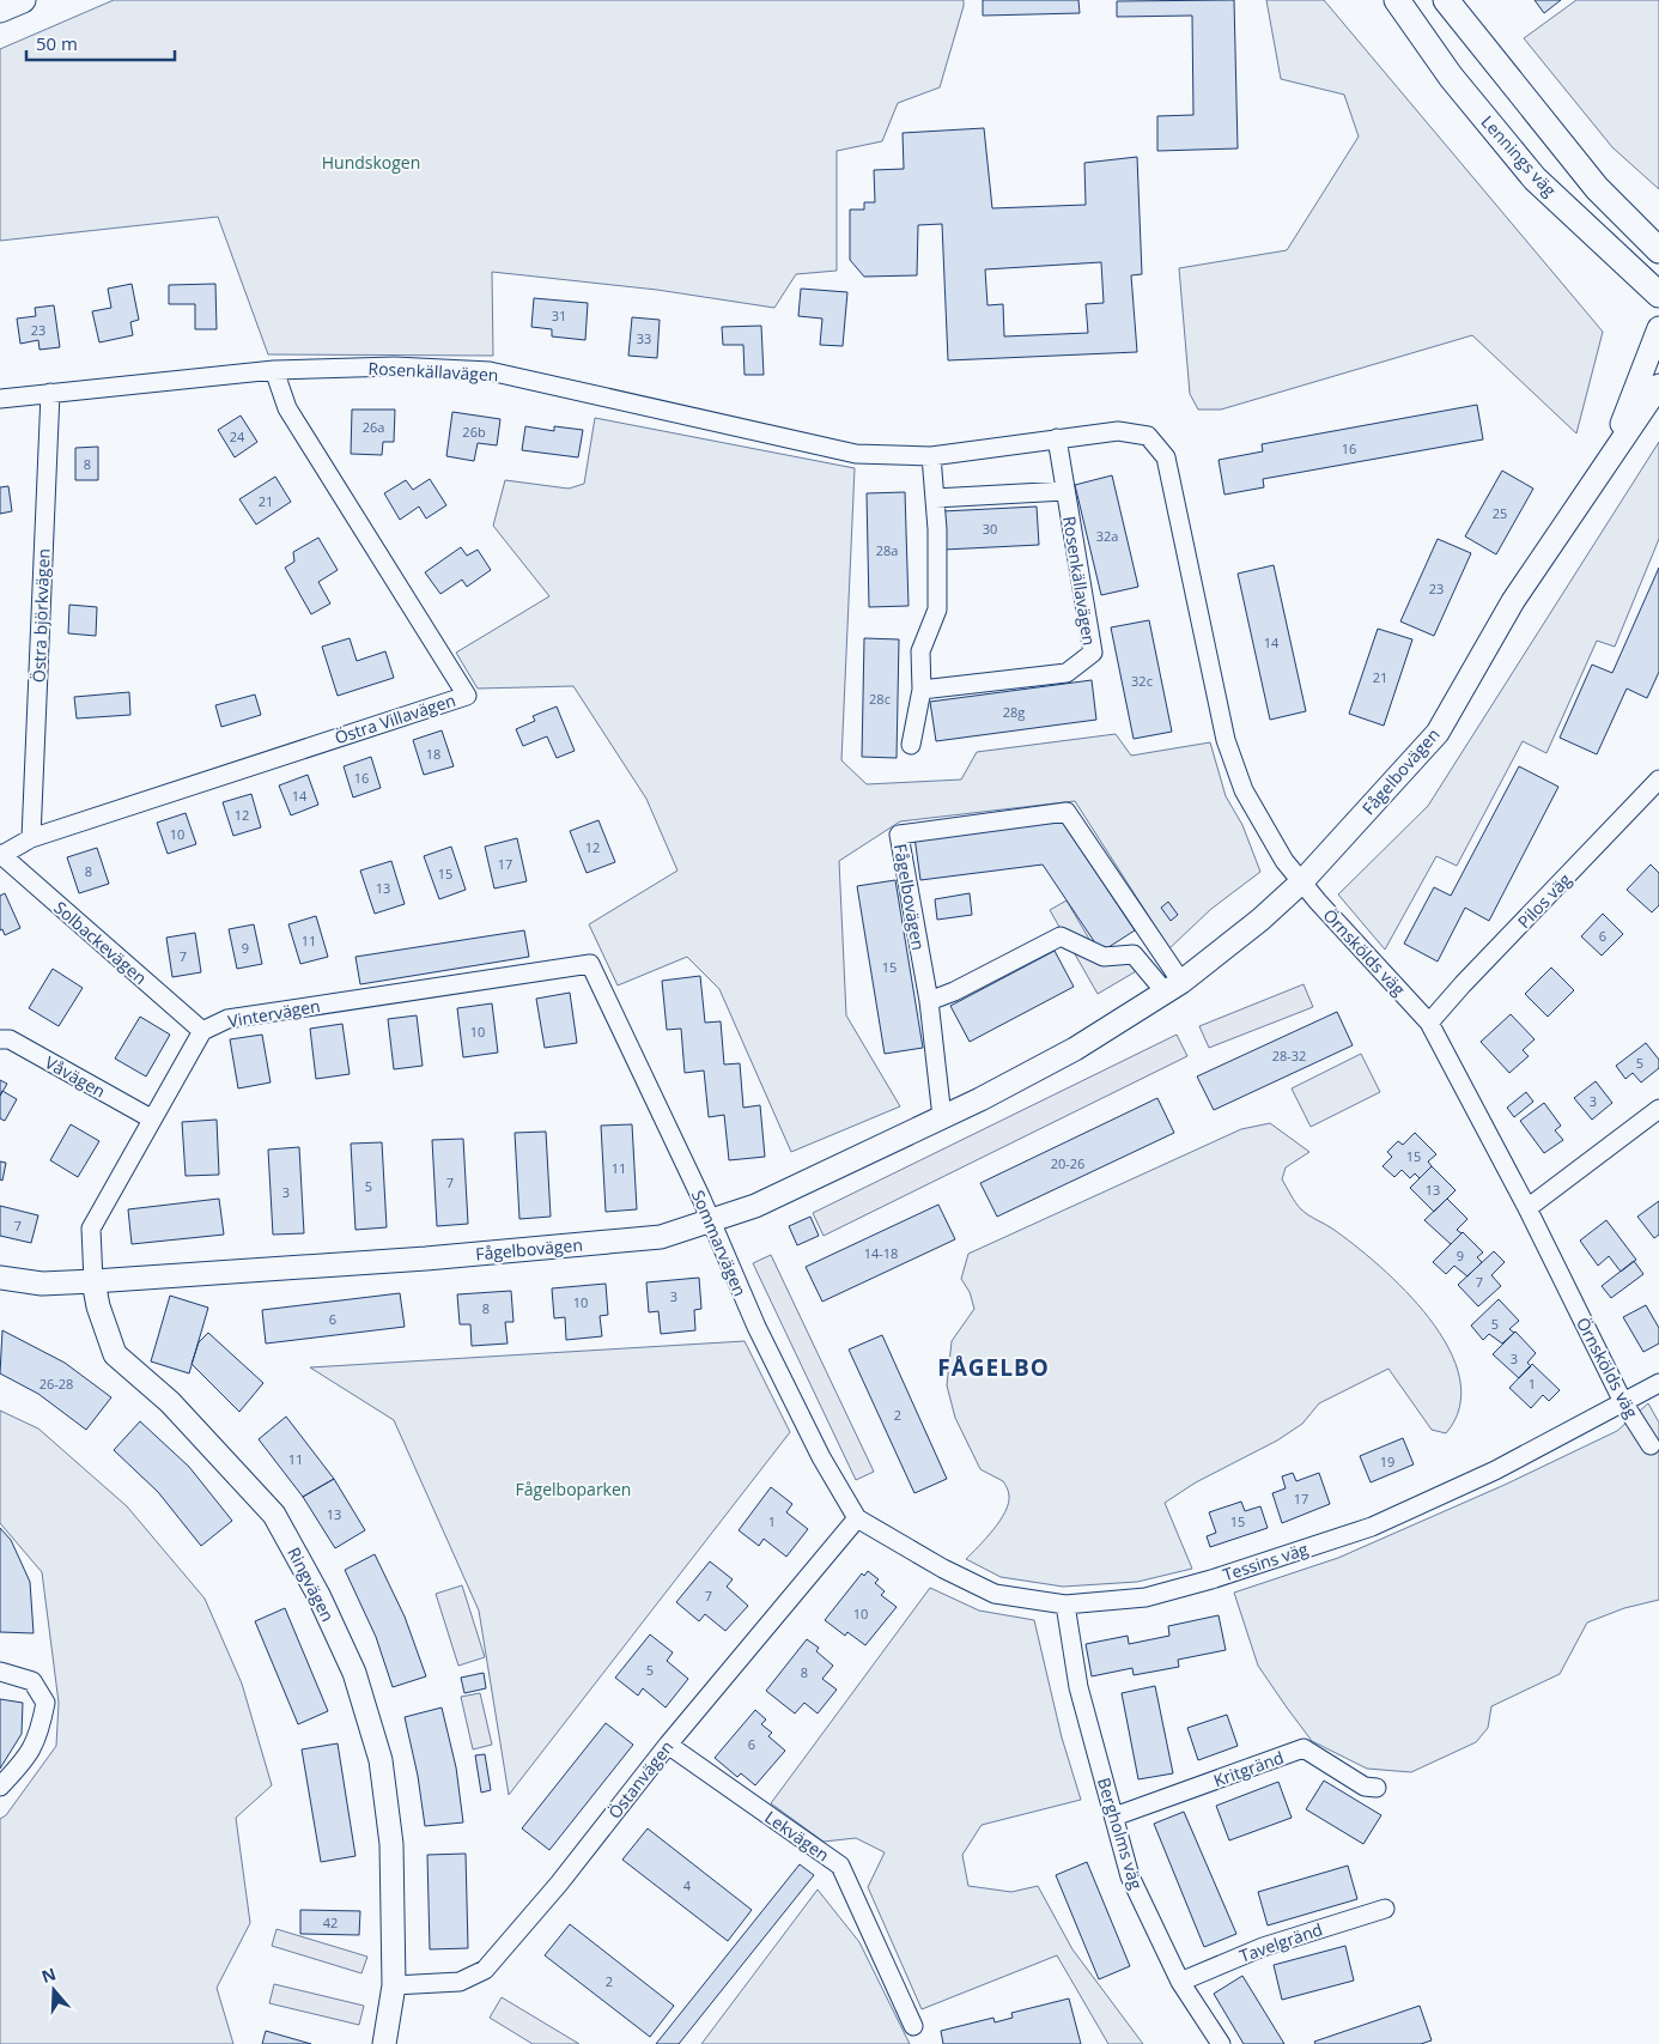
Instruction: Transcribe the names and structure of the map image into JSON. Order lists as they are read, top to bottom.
{
  "streets": {
    "main road": ["Lennings väg"],
    "street": [
      "Rosenkällavägen",
      "Östra björkvägen",
      "Östra Villavägen",
      "Fågelbovägen",
      "Pilos väg",
      "Solbackevägen",
      "Örnskölds väg",
      "Vintervägen",
      "Våvägen",
      "Sommarvägen",
      "Tessins väg",
      "Ringvägen",
      "Kritgränd",
      "Östanvägen",
      "Bergholms väg",
      "Lekvägen",
      "Tavelgränd"
    ]
  },
  "crossings": [
    ["Rosenkällavägen", "Östra björkvägen"],
    ["Rosenkällavägen", "Östra Villavägen"],
    ["Rosenkällavägen", "Örnskölds väg"],
    ["Östra björkvägen", "Östra Villavägen"],
    ["Östra Villavägen", "Solbackevägen"],
    ["Fågelbovägen", "Örnskölds väg"],
    ["Fågelbovägen", "Sommarvägen"],
    ["Fågelbovägen", "Ringvägen"],
    ["Pilos väg", "Örnskölds väg"],
    ["Solbackevägen", "Vintervägen"],
    ["Örnskölds väg", "Tessins väg"],
    ["Vintervägen", "Sommarvägen"],
    ["Sommarvägen", "Tessins väg"],
    ["Sommarvägen", "Östanvägen"],
    ["Tessins väg", "Östanvägen"],
    ["Tessins väg", "Bergholms väg"],
    ["Ringvägen", "Östanvägen"],
    ["Kritgränd", "Bergholms väg"],
    ["Östanvägen", "Lekvägen"],
    ["Bergholms väg", "Tavelgränd"]
  ],
  "districts": ["FÅGELBO"],
  "parks": ["Hundskogen", "Fågelboparken"],
  "house_numbers": [
    "31",
    "23",
    "33",
    "26a",
    "26b",
    "24",
    "16",
    "8",
    "21",
    "25",
    "30",
    "32a",
    "28a",
    "23",
    "14",
    "21",
    "32c",
    "28c",
    "28g",
    "18",
    "16",
    "14",
    "12",
    "10",
    "12",
    "17",
    "8",
    "15",
    "13",
    "6",
    "11",
    "9",
    "7",
    "15",
    "10",
    "28-32",
    "5",
    "3",
    "15",
    "20-26",
    "11",
    "7",
    "5",
    "13",
    "3",
    "7",
    "14-18",
    "9",
    "7",
    "3",
    "10",
    "8",
    "6",
    "5",
    "3",
    "26-28",
    "1",
    "2",
    "11",
    "19",
    "17",
    "13",
    "1",
    "15",
    "7",
    "10",
    "5",
    "8",
    "6",
    "4",
    "42",
    "2"
  ],
  "scale_bar": "50 m",
  "north": "top"
}
